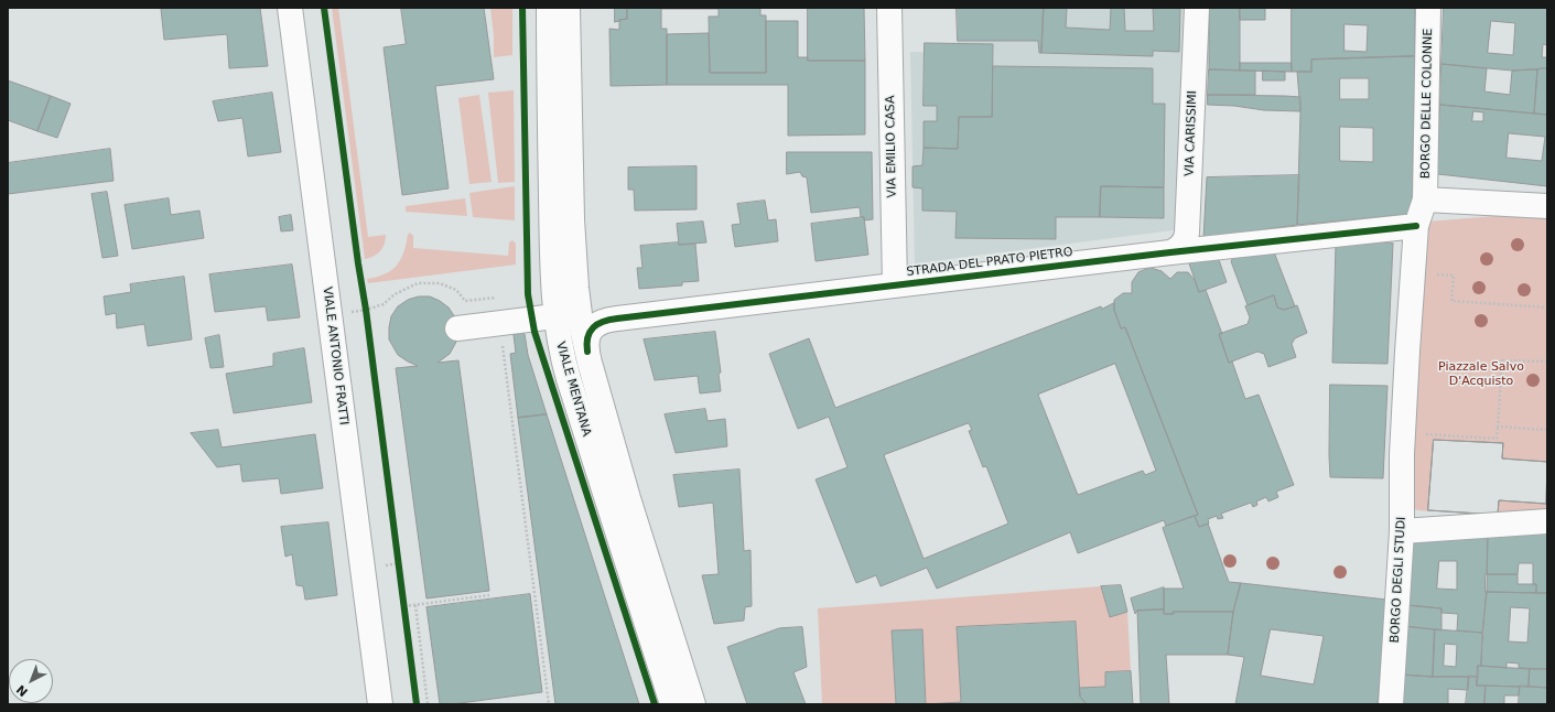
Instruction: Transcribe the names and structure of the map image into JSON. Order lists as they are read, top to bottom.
{
  "streets": {
    "street": [
      "BORGO DELLE COLONNE",
      "VIA CARISSIMI",
      "VIA EMILIO CASA",
      "STRADA DEL PRATO PIETRO",
      "VIALE ANTONIO FRATTI",
      "VIALE MENTANA",
      "BORGO DEGLI STUDI"
    ]
  },
  "crossings": [
    ["VIA CARISSIMI", "STRADA DEL PRATO PIETRO"],
    ["VIA EMILIO CASA", "STRADA DEL PRATO PIETRO"],
    ["STRADA DEL PRATO PIETRO", "VIALE MENTANA"],
    ["STRADA DEL PRATO PIETRO", "BORGO DEGLI STUDI"]
  ],
  "parks": ["Piazzale Salvo D'Acquisto"],
  "north": "bottom left"
}
